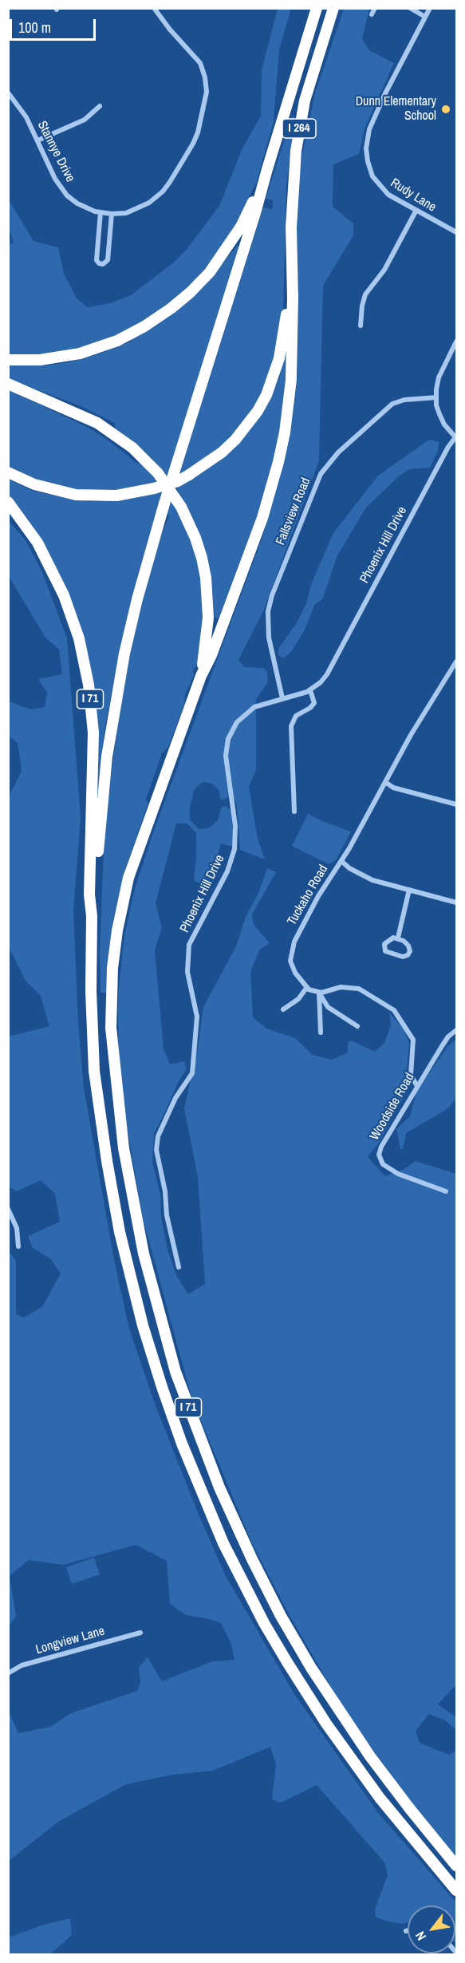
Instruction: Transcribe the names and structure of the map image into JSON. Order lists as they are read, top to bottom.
{
  "streets": {
    "highway": ["I 264", "I 71"],
    "street": [
      "Stannye Drive",
      "Rudy Lane",
      "Fallsview Road",
      "Phoenix Hill Drive",
      "Tuckaho Road",
      "Woodside Road",
      "Longview Lane"
    ]
  },
  "crossings": [
    ["Fallsview Road", "Phoenix Hill Drive"]
  ],
  "places": ["Dunn Elementary School"],
  "scale_bar": "100 m",
  "north": "bottom left"
}
